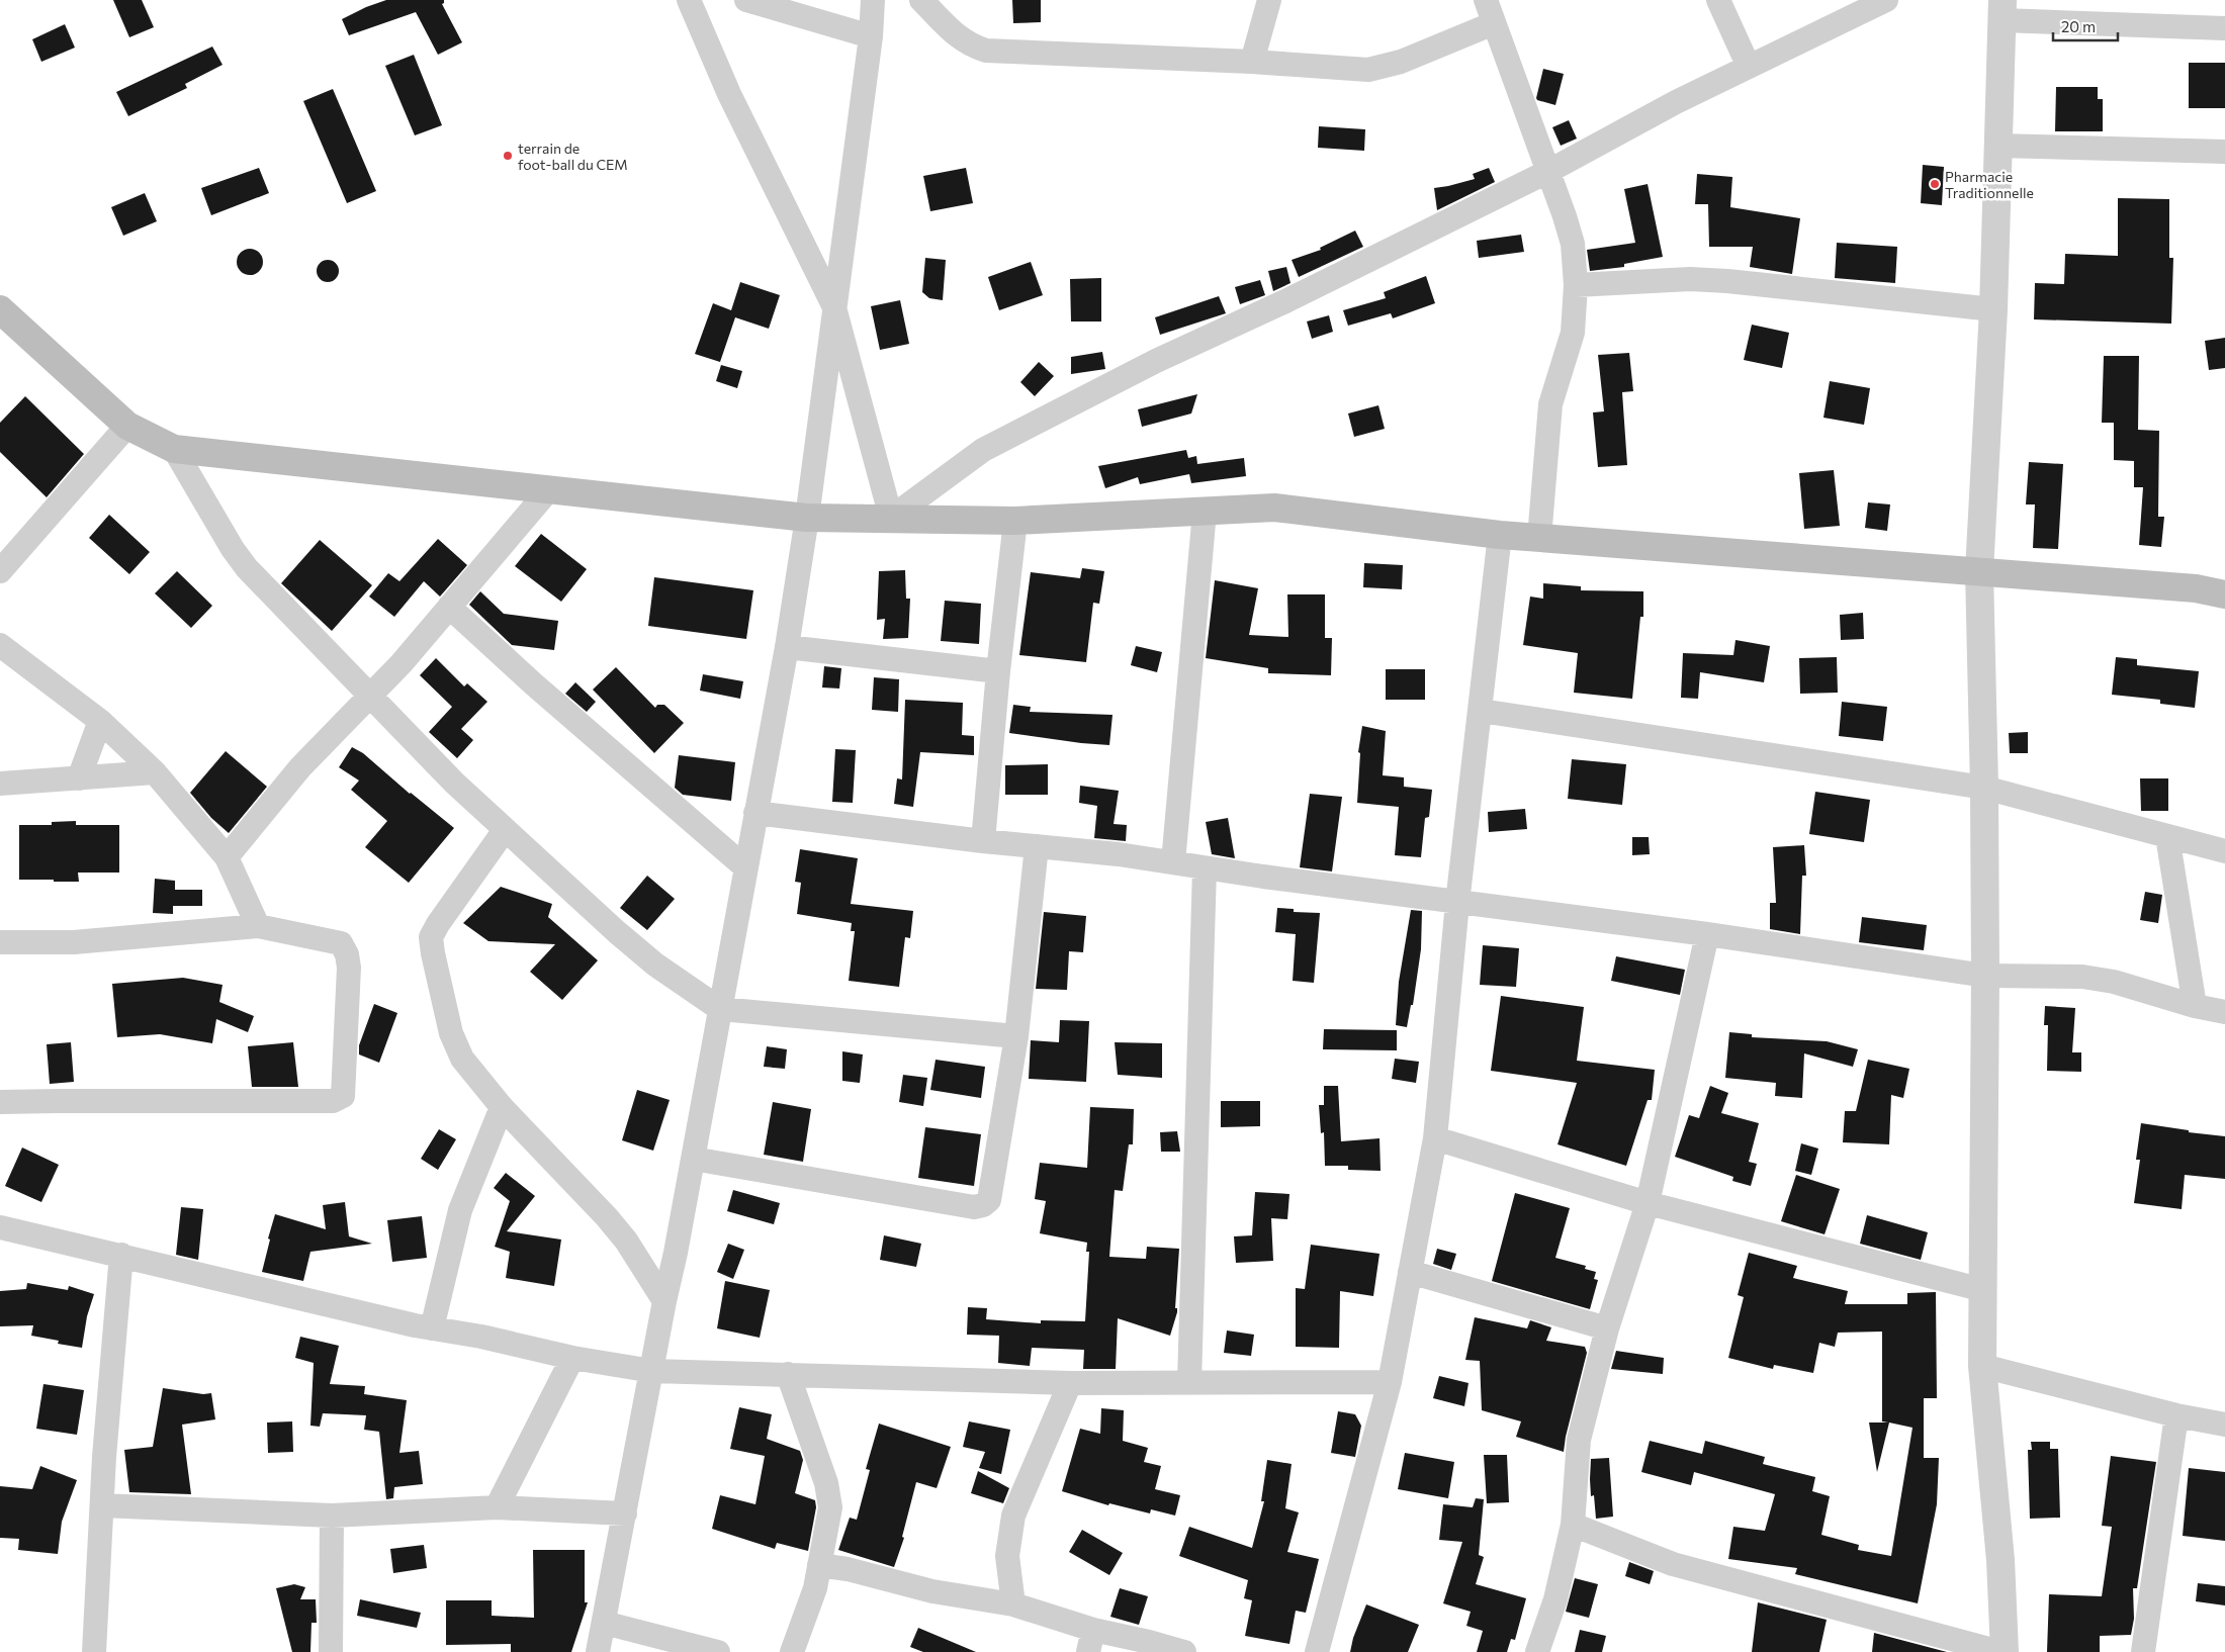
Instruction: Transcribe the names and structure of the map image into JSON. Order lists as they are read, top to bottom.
{
  "places": ["terrain de foot-ball du CEM", "Pharmacie Traditionnelle"],
  "scale_bar": "20 m"
}
